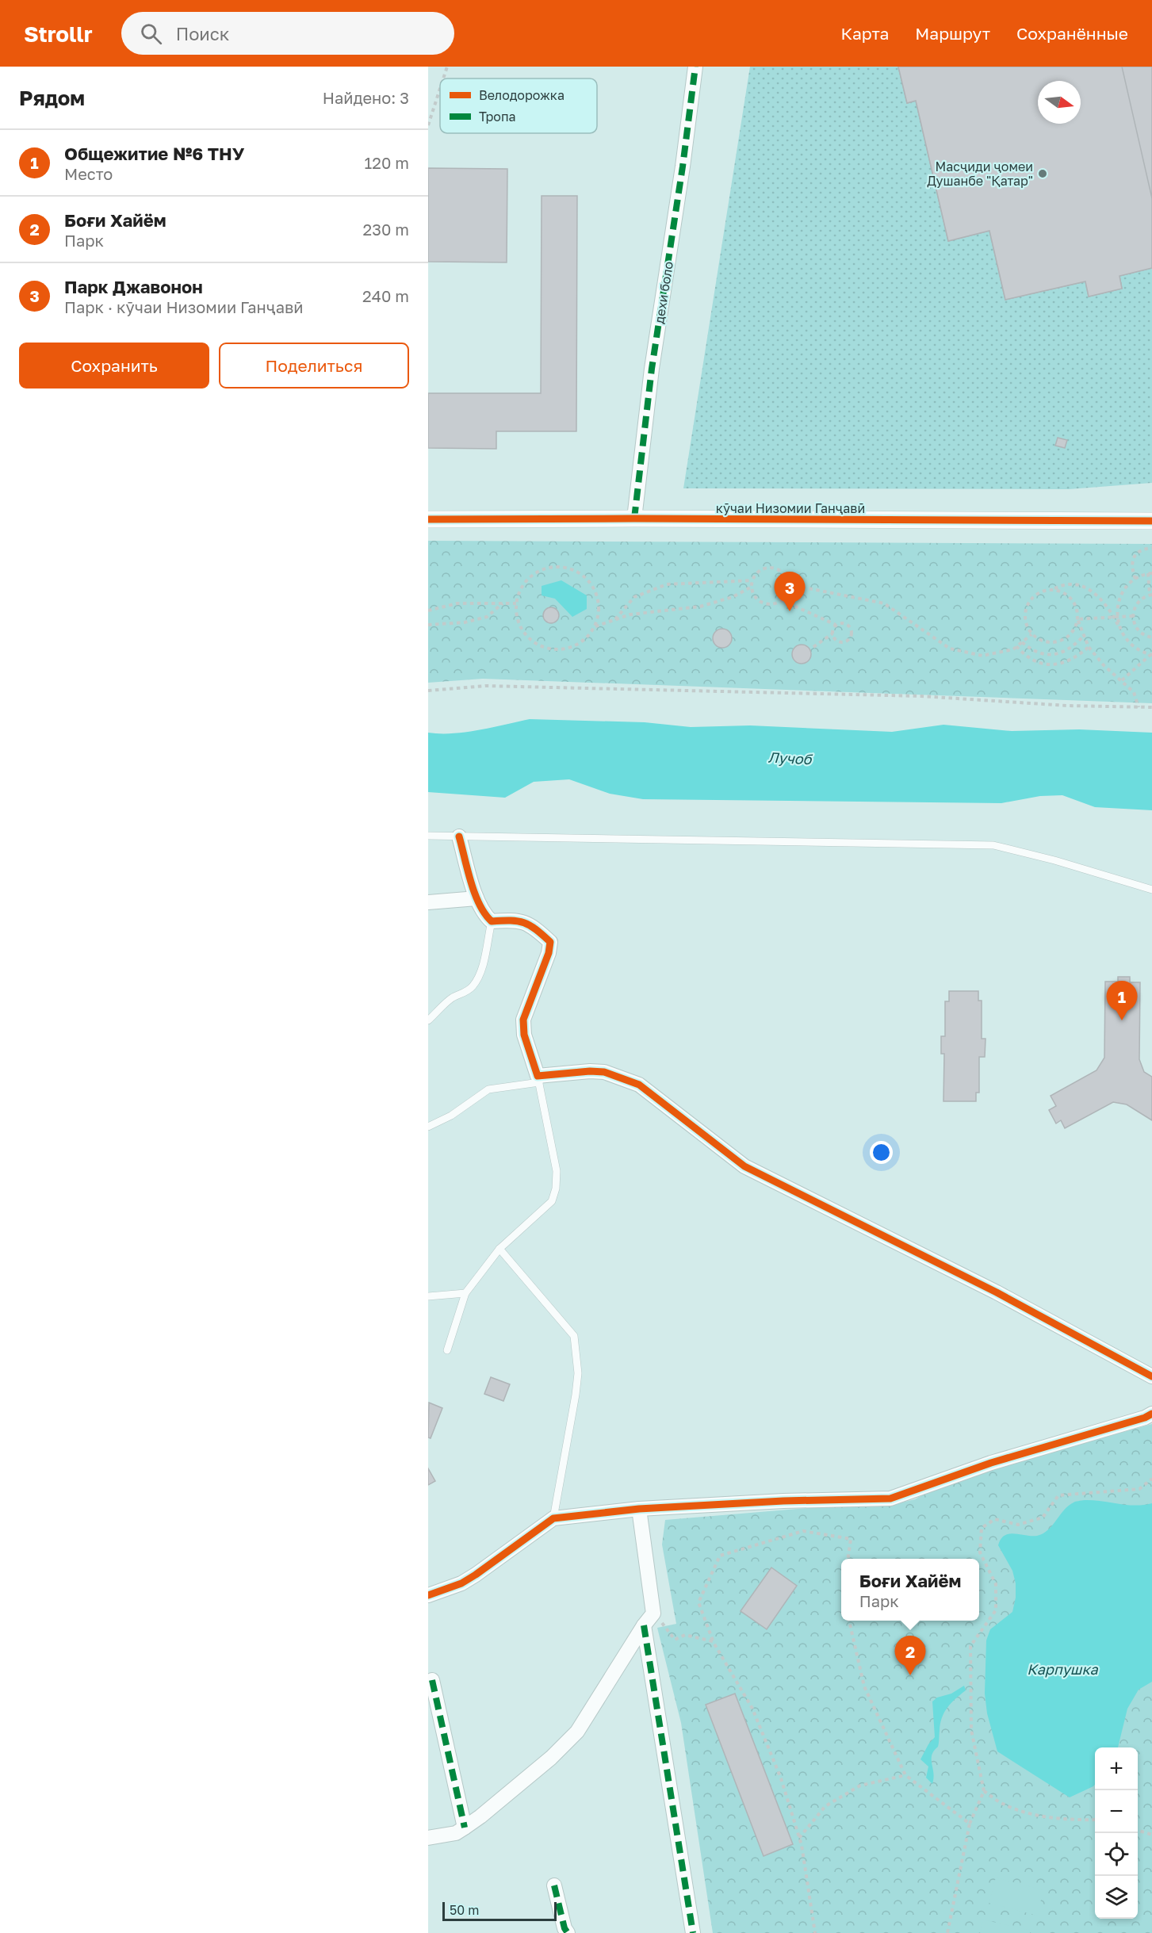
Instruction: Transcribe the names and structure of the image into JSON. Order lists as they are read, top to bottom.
{
  "streets": {
    "street": ["дехи боло", "кӯчаи Низомии Ганҷавӣ"]
  },
  "crossings": [
    ["дехи боло", "кӯчаи Низомии Ганҷавӣ"]
  ],
  "water": ["Лучоб", "Карпушка"],
  "places": ["Масҷиди ҷомеи Душанбе \"Қатар\""],
  "legend": ["Велодорожка", "Тропа"],
  "scale_bar": "50 m",
  "north": "right",
  "page": {
    "header": "Strollr",
    "search": "Поиск",
    "nav": ["Карта", "Маршрут", "Сохранённые"],
    "heading": ["Рядом", "Найдено: 3"],
    "list": [
      {
        "mark": "1",
        "name": "Общежитие №6 ТНУ",
        "note": "Место",
        "value": "120 m"
      },
      {
        "mark": "2",
        "name": "Боғи Хайём",
        "note": "Парк",
        "value": "230 m"
      },
      {
        "mark": "3",
        "name": "Парк Джавонон",
        "note": "Парк · кӯчаи Низомии Ганҷавӣ",
        "value": "240 m"
      }
    ],
    "buttons": ["Сохранить", "Поделиться"],
    "pins": ["3", "1", "2"],
    "popup": ["Боғи Хайём", "Парк"],
    "map_buttons": ["+", "−"],
    "scale": "50 m"
  }
}
